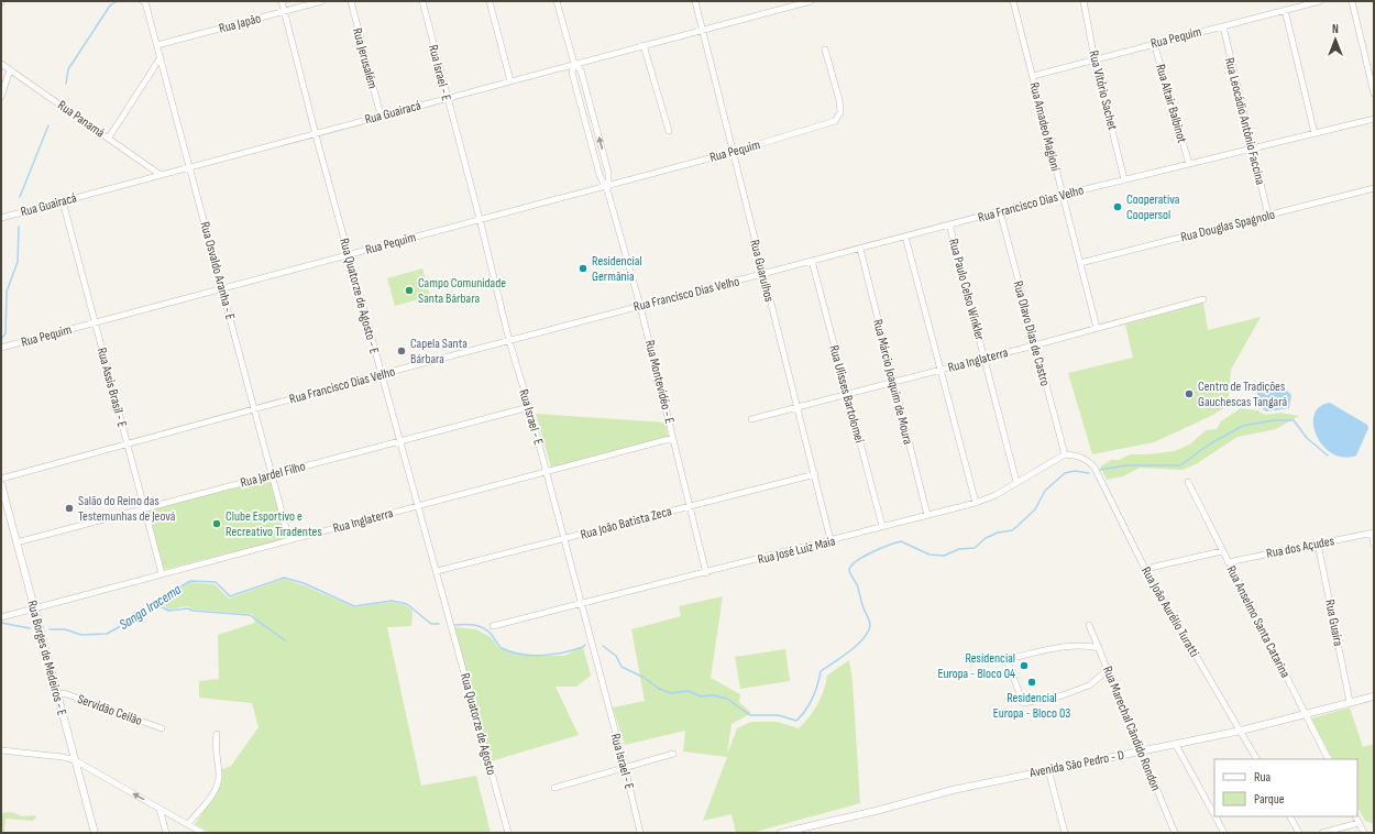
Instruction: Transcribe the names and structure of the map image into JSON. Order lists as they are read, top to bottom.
{
  "streets": {
    "street": [
      "Rua Japão",
      "Rua Pequim",
      "Rua Jerusalém",
      "Rua Israel - E",
      "Rua Vitório Sachet",
      "Rua Altair Balbinot",
      "Rua Guairacá",
      "Rua Panamá",
      "Rua Leocádio Antônio Faccina",
      "Rua Amadeo Magioni",
      "Rua Francisco Dias Velho",
      "Rua Douglas Spagnolo",
      "Rua Osvaldo Aranha - E",
      "Rua Guarulhos",
      "Rua Paulo Celso Winkler",
      "Rua Quatorze de Agosto - E",
      "Rua Olavo Dias de Castro",
      "Rua Inglaterra",
      "Rua Montevidéo - E",
      "Rua Márcio Joaquim de Moura",
      "Rua Assis Brasil - E",
      "Rua Ulisses Bartolomei",
      "Rua Jardel Filho",
      "Rua João Batista Zeca",
      "Rua dos Açudes",
      "Rua José Luiz Maia",
      "Rua João Aurélio Turatti",
      "Rua Anselmo Santa Catarina",
      "Rua Guaíra",
      "Rua Borges de Medeiros - E",
      "Servidão Ceilão",
      "Rua Quatorze de Agosto",
      "Rua Marechal Cândido Rondon",
      "Avenida São Pedro - D"
    ]
  },
  "crossings": [
    ["Rua Japão", "Rua Osvaldo Aranha - E"],
    ["Rua Japão", "Rua Quatorze de Agosto - E"],
    ["Rua Pequim", "Rua Israel - E"],
    ["Rua Pequim", "Rua Vitório Sachet"],
    ["Rua Pequim", "Rua Altair Balbinot"],
    ["Rua Pequim", "Rua Leocádio Antônio Faccina"],
    ["Rua Pequim", "Rua Amadeo Magioni"],
    ["Rua Pequim", "Rua Osvaldo Aranha - E"],
    ["Rua Pequim", "Rua Guarulhos"],
    ["Rua Pequim", "Rua Quatorze de Agosto - E"],
    ["Rua Pequim", "Rua Montevidéo - E"],
    ["Rua Pequim", "Rua Assis Brasil - E"],
    ["Rua Jerusalém", "Rua Guairacá"],
    ["Rua Israel - E", "Rua Guairacá"],
    ["Rua Israel - E", "Rua Francisco Dias Velho"],
    ["Rua Israel - E", "Rua Inglaterra"],
    ["Rua Israel - E", "Rua Jardel Filho"],
    ["Rua Israel - E", "Rua João Batista Zeca"],
    ["Rua Israel - E", "Rua José Luiz Maia"],
    ["Rua Vitório Sachet", "Rua Francisco Dias Velho"],
    ["Rua Altair Balbinot", "Rua Francisco Dias Velho"],
    ["Rua Guairacá", "Rua Panamá"],
    ["Rua Guairacá", "Rua Osvaldo Aranha - E"],
    ["Rua Guairacá", "Rua Guarulhos"],
    ["Rua Guairacá", "Rua Quatorze de Agosto - E"],
    ["Rua Guairacá", "Rua Montevidéo - E"],
    ["Rua Guairacá", "Rua Assis Brasil - E"],
    ["Rua Leocádio Antônio Faccina", "Rua Francisco Dias Velho"],
    ["Rua Leocádio Antônio Faccina", "Rua Douglas Spagnolo"],
    ["Rua Amadeo Magioni", "Rua Francisco Dias Velho"],
    ["Rua Amadeo Magioni", "Rua Douglas Spagnolo"],
    ["Rua Amadeo Magioni", "Rua Inglaterra"],
    ["Rua Francisco Dias Velho", "Rua Osvaldo Aranha - E"],
    ["Rua Francisco Dias Velho", "Rua Guarulhos"],
    ["Rua Francisco Dias Velho", "Rua Paulo Celso Winkler"],
    ["Rua Francisco Dias Velho", "Rua Quatorze de Agosto - E"],
    ["Rua Francisco Dias Velho", "Rua Olavo Dias de Castro"],
    ["Rua Francisco Dias Velho", "Rua Montevidéo - E"],
    ["Rua Francisco Dias Velho", "Rua Márcio Joaquim de Moura"],
    ["Rua Francisco Dias Velho", "Rua Assis Brasil - E"],
    ["Rua Francisco Dias Velho", "Rua Ulisses Bartolomei"],
    ["Rua Osvaldo Aranha - E", "Rua Inglaterra"],
    ["Rua Osvaldo Aranha - E", "Rua Jardel Filho"],
    ["Rua Guarulhos", "Rua Inglaterra"],
    ["Rua Guarulhos", "Rua João Batista Zeca"],
    ["Rua Guarulhos", "Rua José Luiz Maia"],
    ["Rua Paulo Celso Winkler", "Rua Inglaterra"],
    ["Rua Paulo Celso Winkler", "Rua José Luiz Maia"],
    ["Rua Quatorze de Agosto - E", "Rua Inglaterra"],
    ["Rua Quatorze de Agosto - E", "Rua Jardel Filho"],
    ["Rua Quatorze de Agosto - E", "Rua João Batista Zeca"],
    ["Rua Quatorze de Agosto - E", "Rua Quatorze de Agosto"],
    ["Rua Olavo Dias de Castro", "Rua Inglaterra"],
    ["Rua Olavo Dias de Castro", "Rua José Luiz Maia"],
    ["Rua Olavo Dias de Castro", "Rua João Aurélio Turatti"],
    ["Rua Inglaterra", "Rua Montevidéo - E"],
    ["Rua Inglaterra", "Rua Márcio Joaquim de Moura"],
    ["Rua Inglaterra", "Rua Assis Brasil - E"],
    ["Rua Inglaterra", "Rua Ulisses Bartolomei"],
    ["Rua Inglaterra", "Rua Borges de Medeiros - E"],
    ["Rua Montevidéo - E", "Rua João Batista Zeca"],
    ["Rua Montevidéo - E", "Rua José Luiz Maia"],
    ["Rua Márcio Joaquim de Moura", "Rua José Luiz Maia"],
    ["Rua Assis Brasil - E", "Rua Jardel Filho"],
    ["Rua Ulisses Bartolomei", "Rua José Luiz Maia"],
    ["Rua Jardel Filho", "Rua Borges de Medeiros - E"],
    ["Rua dos Açudes", "Rua Anselmo Santa Catarina"],
    ["Rua dos Açudes", "Rua Guaíra"],
    ["Rua José Luiz Maia", "Rua João Aurélio Turatti"],
    ["Rua João Aurélio Turatti", "Avenida São Pedro - D"],
    ["Rua Anselmo Santa Catarina", "Avenida São Pedro - D"],
    ["Rua Guaíra", "Avenida São Pedro - D"],
    ["Rua Borges de Medeiros - E", "Servidão Ceilão"],
    ["Rua Marechal Cândido Rondon", "Avenida São Pedro - D"]
  ],
  "water": ["Sanga Iracema"],
  "places": [
    "Cooperativa Coopersol",
    "Residencial Germânia",
    "Campo Comunidade Santa Bárbara",
    "Capela Santa Bárbara",
    "Centro de Tradições Gauchescas Tangará",
    "Salão do Reino das Testemunhas de Jeová",
    "Clube Esportivo e Recreativo Tiradentes",
    "Residencial Europa - Bloco 04",
    "Residencial Europa - Bloco 03"
  ],
  "legend": ["Rua", "Parque"],
  "north": "top"
}
